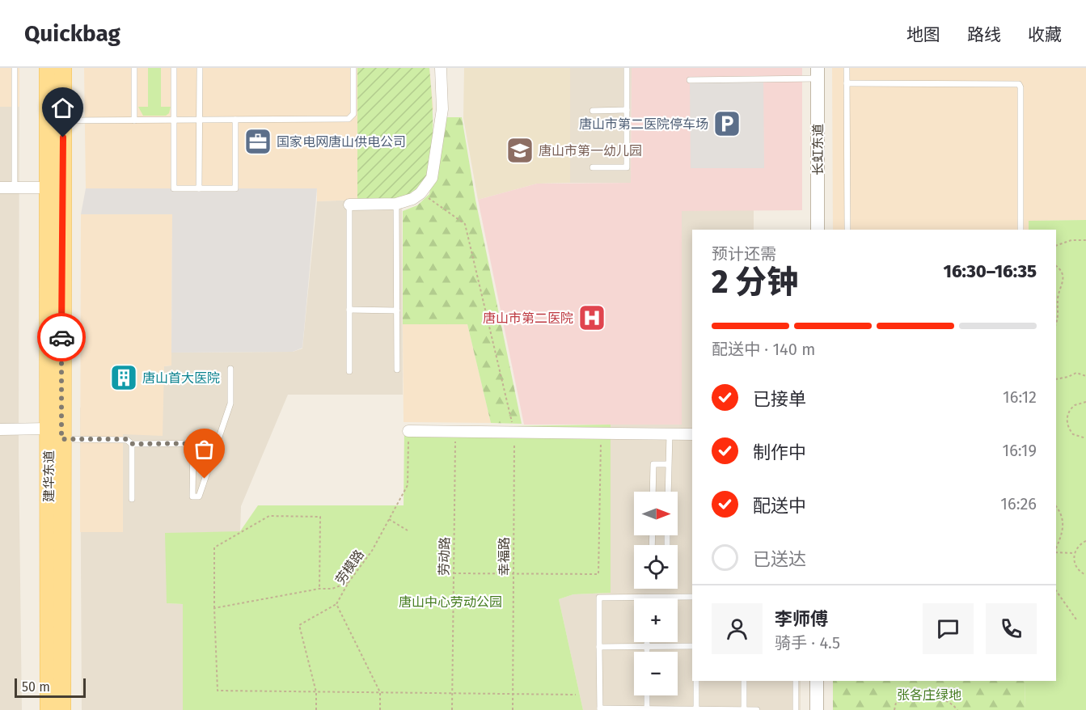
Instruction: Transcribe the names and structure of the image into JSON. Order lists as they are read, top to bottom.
{
  "streets": {
    "main road": ["建华东道"],
    "street": ["长虹东道"],
    "path": ["劳动路", "幸福路", "劳模路"]
  },
  "parks": ["唐山中心劳动公园", "张各庄绿地"],
  "places": {
    "parking": ["唐山市第二医院停车场"],
    "office": ["国家电网唐山供电公司"],
    "school or university": ["唐山市第一幼儿园"],
    "hospital": ["唐山市第二医院"],
    "building": ["唐山首大医院"]
  },
  "scale_bar": "50 m",
  "north": "right",
  "page": {
    "header": "Quickbag",
    "nav": ["地图", "路线", "收藏"],
    "heading": ["2 分钟", "预计还需", "16:30–16:35"],
    "panel": ["李师傅", "骑手 · 4.5"],
    "bar": "配送中 · 140 m",
    "list": [
      ["已接单", "16:12"],
      ["制作中", "16:19"],
      ["配送中", "16:26"],
      "已送达"
    ],
    "map_buttons": ["+", "−"],
    "scale": "50 m"
  }
}
